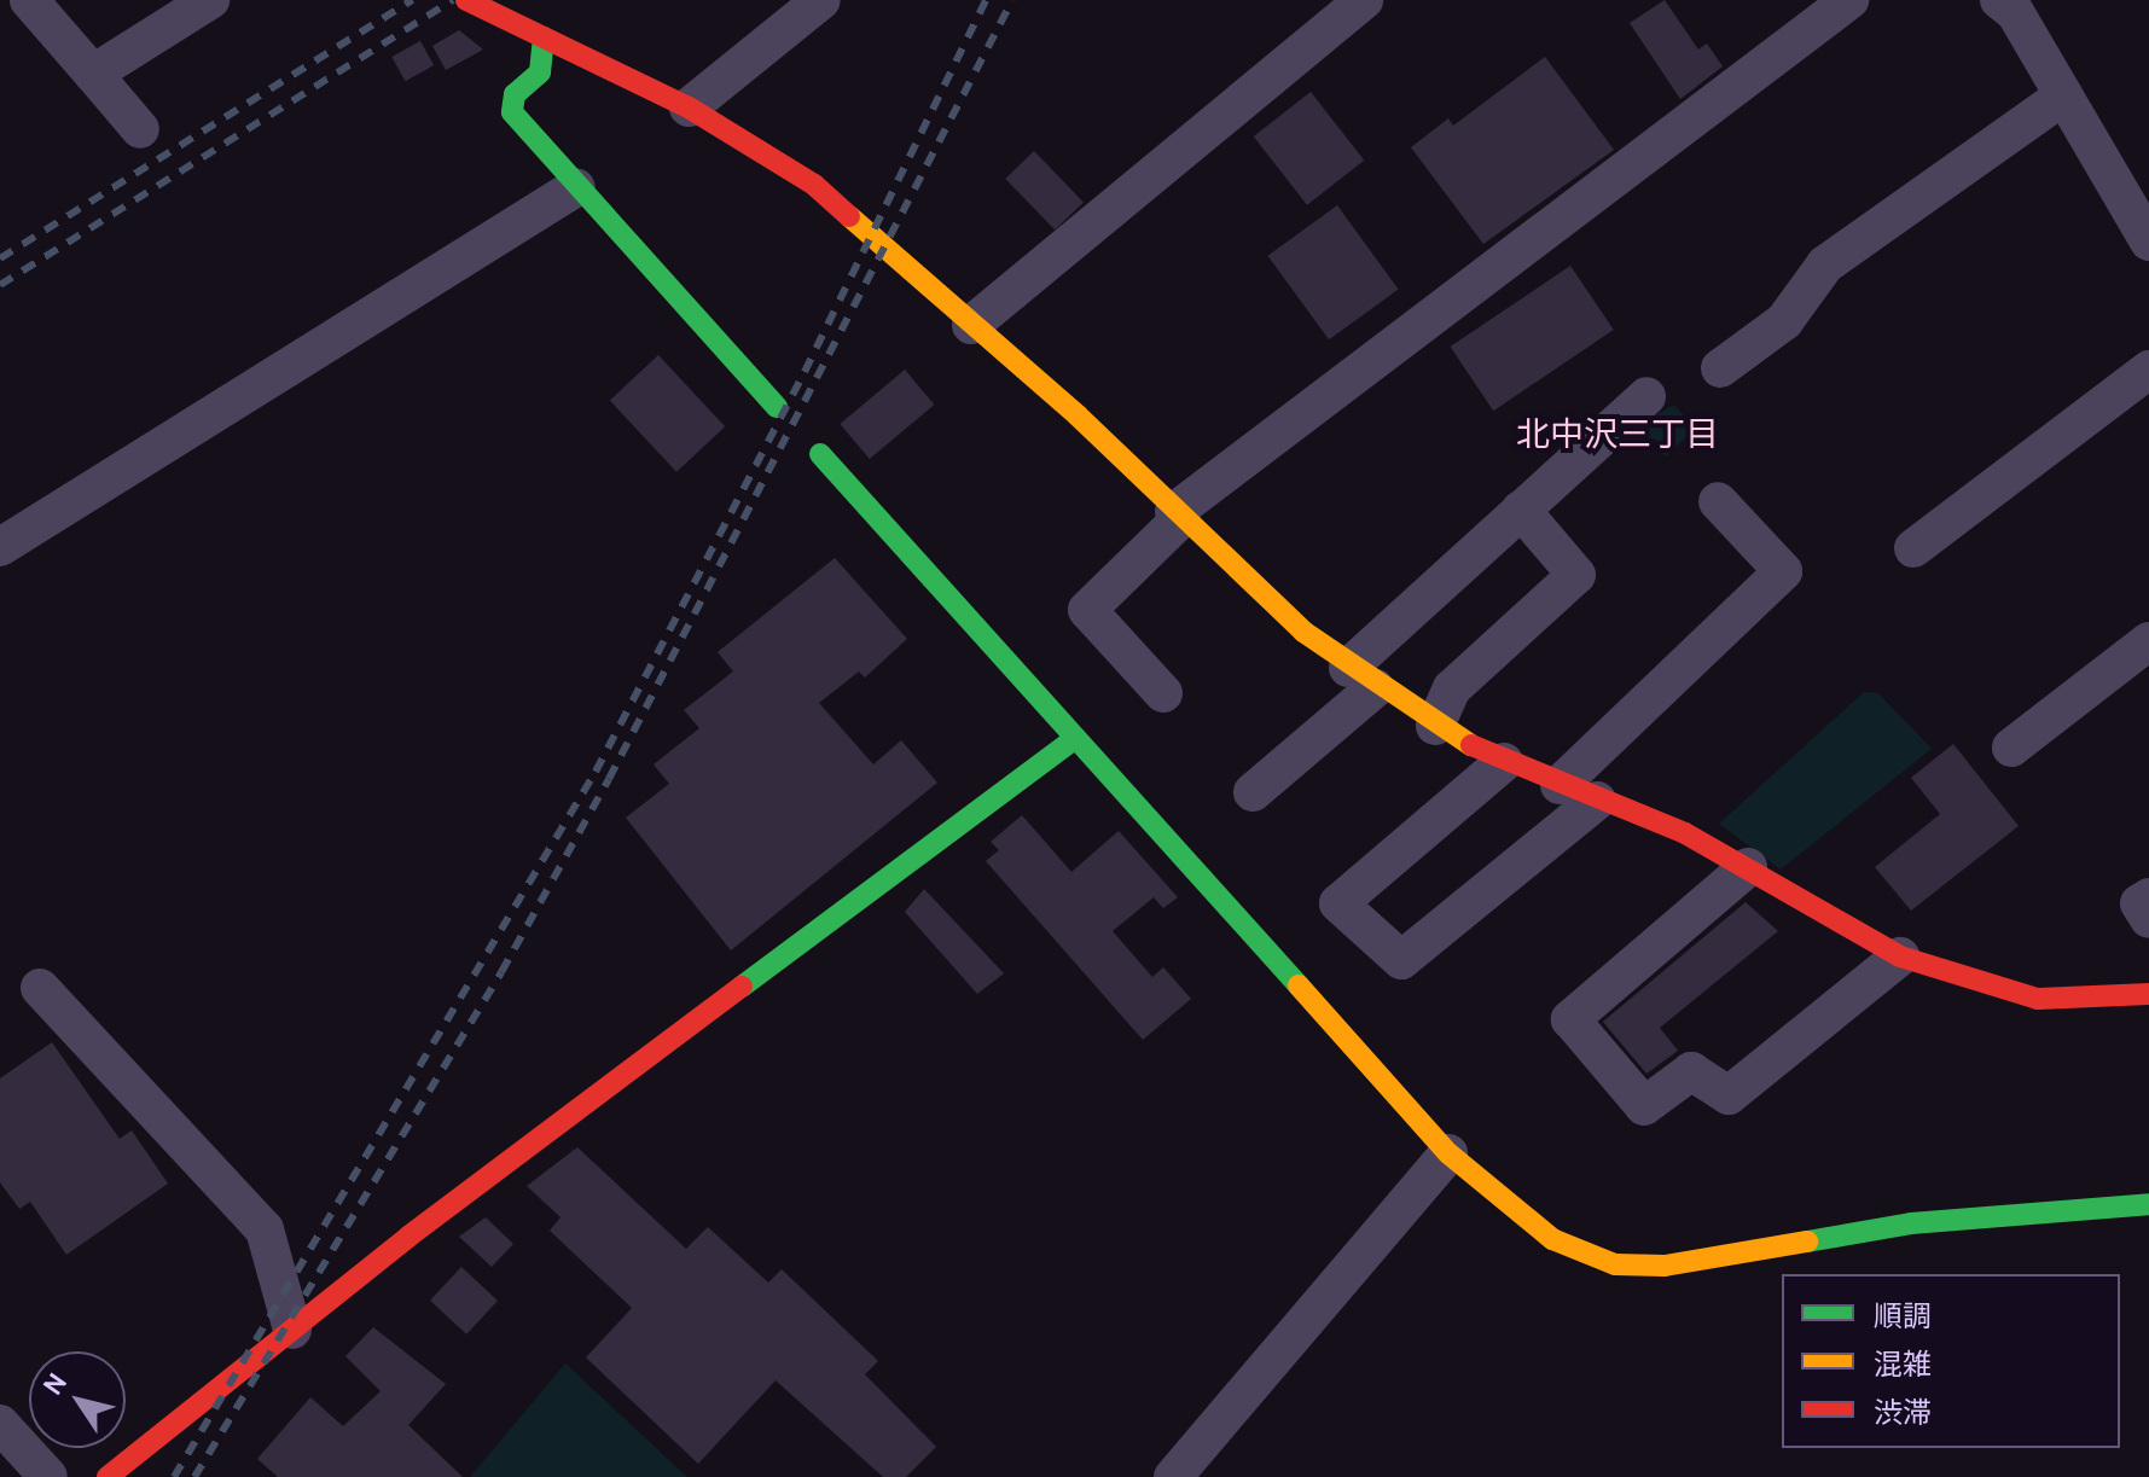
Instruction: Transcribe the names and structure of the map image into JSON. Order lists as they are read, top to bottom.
{
  "districts": ["北中沢三丁目"],
  "legend": ["順調", "混雑", "渋滞"],
  "north": "top left"
}
